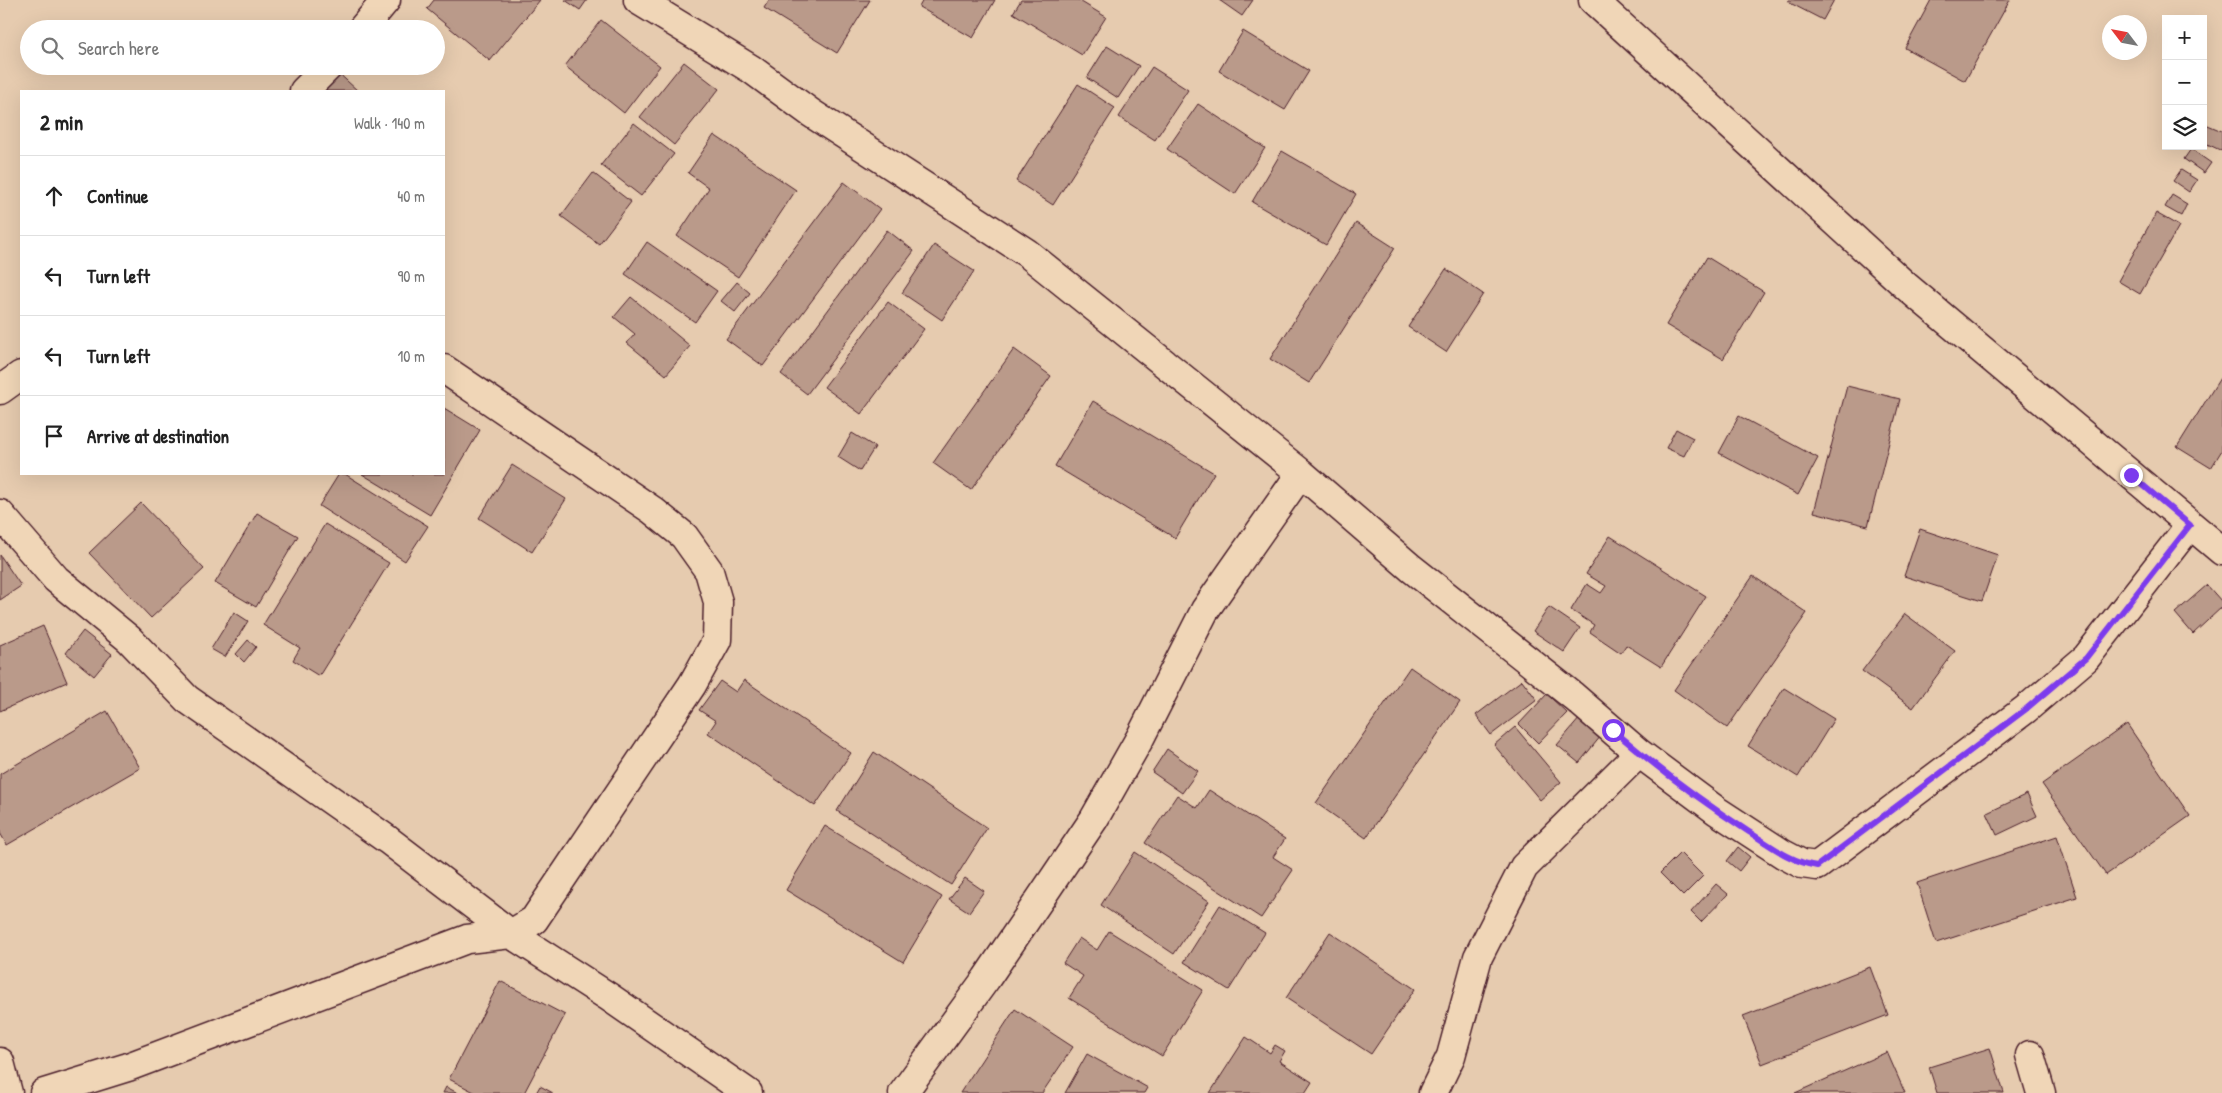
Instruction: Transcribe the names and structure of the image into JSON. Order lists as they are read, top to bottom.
{
  "north": "top left",
  "page": {
    "map_buttons": ["+", "−"],
    "search": "Search here",
    "heading": ["2 min", "Walk · 140 m"],
    "list": [
      ["Continue", "40 m"],
      ["Turn left", "90 m"],
      ["Turn left", "10 m"],
      "Arrive at destination"
    ]
  }
}
